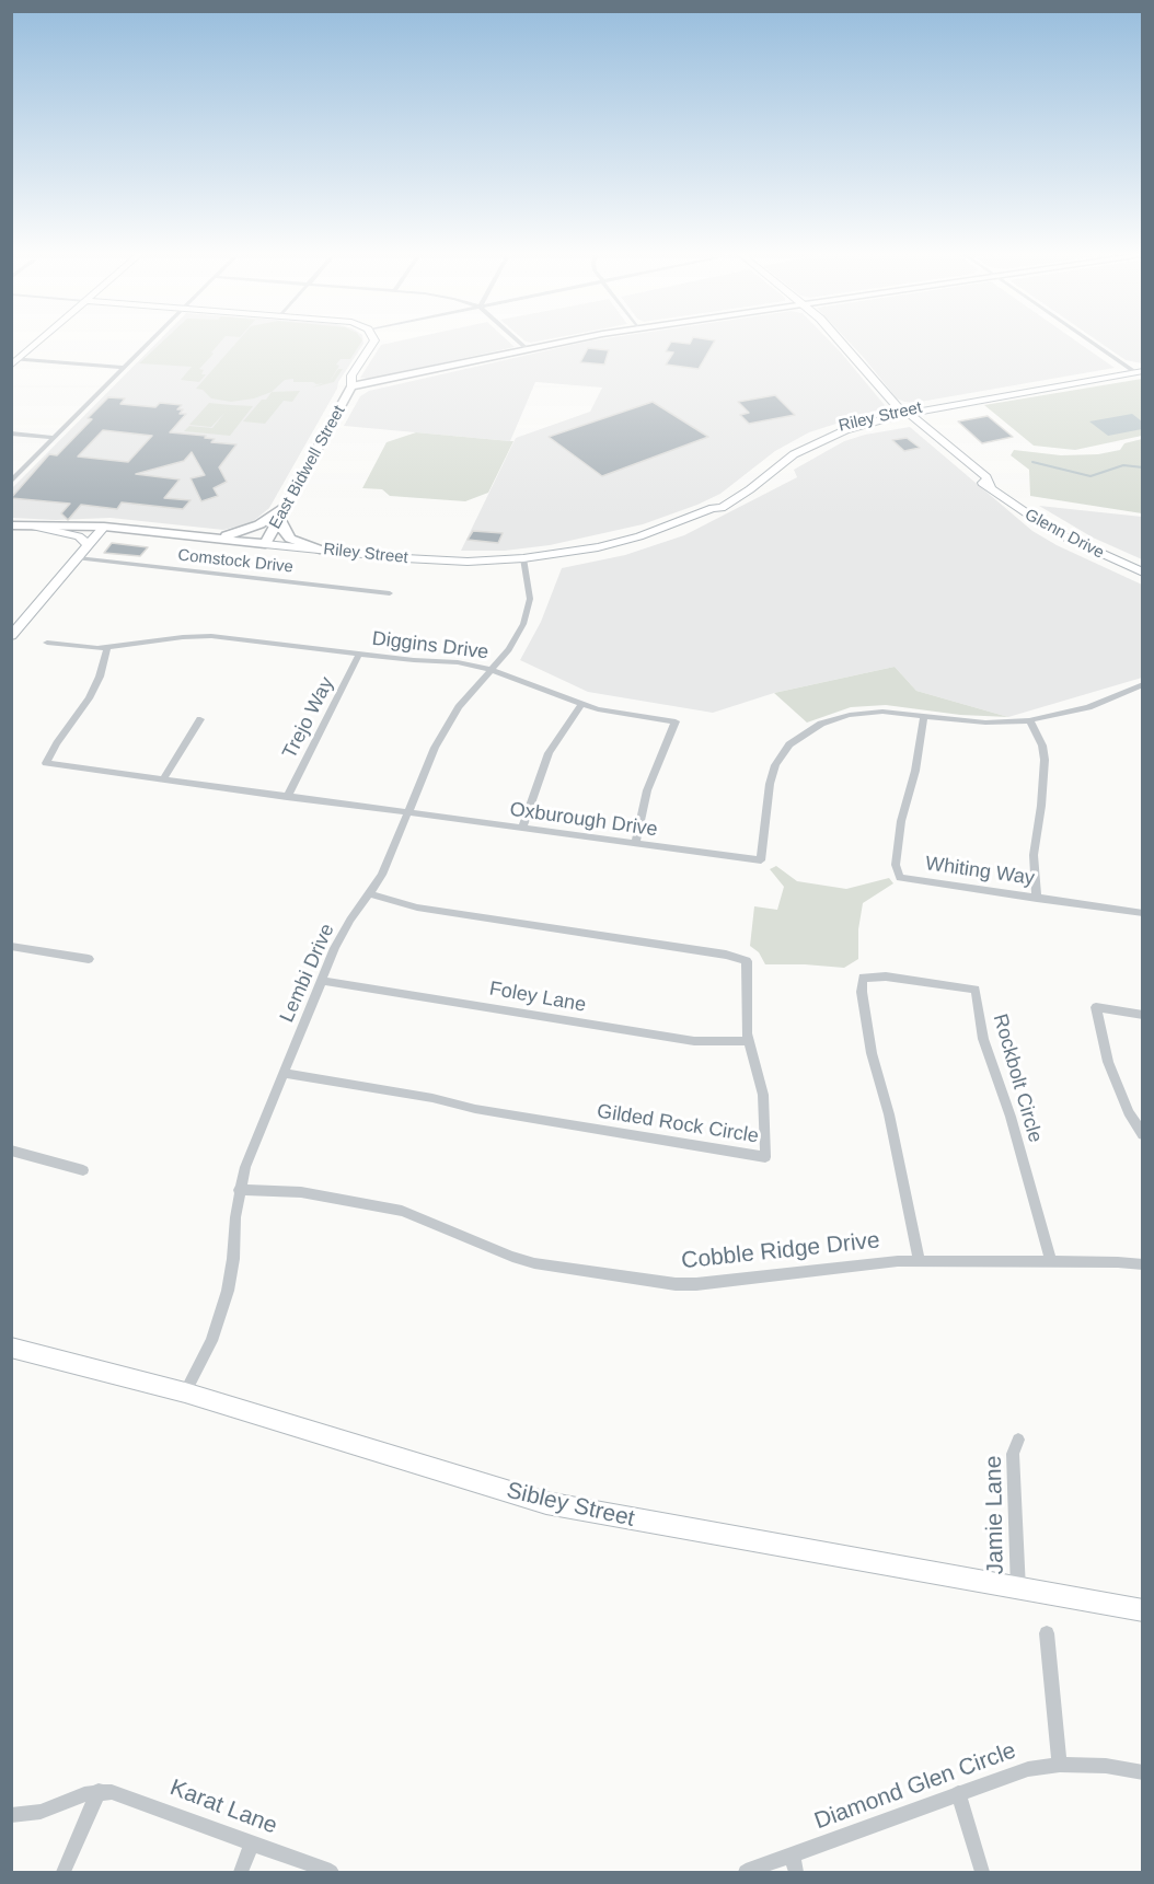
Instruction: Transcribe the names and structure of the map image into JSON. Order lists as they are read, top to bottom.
{
  "streets": {
    "main road": ["Riley Street", "East Bidwell Street"],
    "street": [
      "Glenn Drive",
      "Comstock Drive",
      "Diggins Drive",
      "Trejo Way",
      "Oxburough Drive",
      "Whiting Way",
      "Lembi Drive",
      "Foley Lane",
      "Rockbolt Circle",
      "Gilded Rock Circle",
      "Cobble Ridge Drive",
      "Sibley Street",
      "Jamie Lane",
      "Diamond Glen Circle",
      "Karat Lane"
    ]
  },
  "crossings": [
    ["Riley Street", "East Bidwell Street"],
    ["Riley Street", "Glenn Drive"],
    ["Riley Street", "Lembi Drive"],
    ["Diggins Drive", "Trejo Way"],
    ["Diggins Drive", "Oxburough Drive"],
    ["Diggins Drive", "Lembi Drive"],
    ["Trejo Way", "Oxburough Drive"],
    ["Oxburough Drive", "Whiting Way"],
    ["Oxburough Drive", "Lembi Drive"],
    ["Lembi Drive", "Foley Lane"],
    ["Lembi Drive", "Gilded Rock Circle"],
    ["Lembi Drive", "Cobble Ridge Drive"],
    ["Lembi Drive", "Sibley Street"],
    ["Foley Lane", "Gilded Rock Circle"],
    ["Rockbolt Circle", "Cobble Ridge Drive"],
    ["Sibley Street", "Jamie Lane"]
  ]
}
